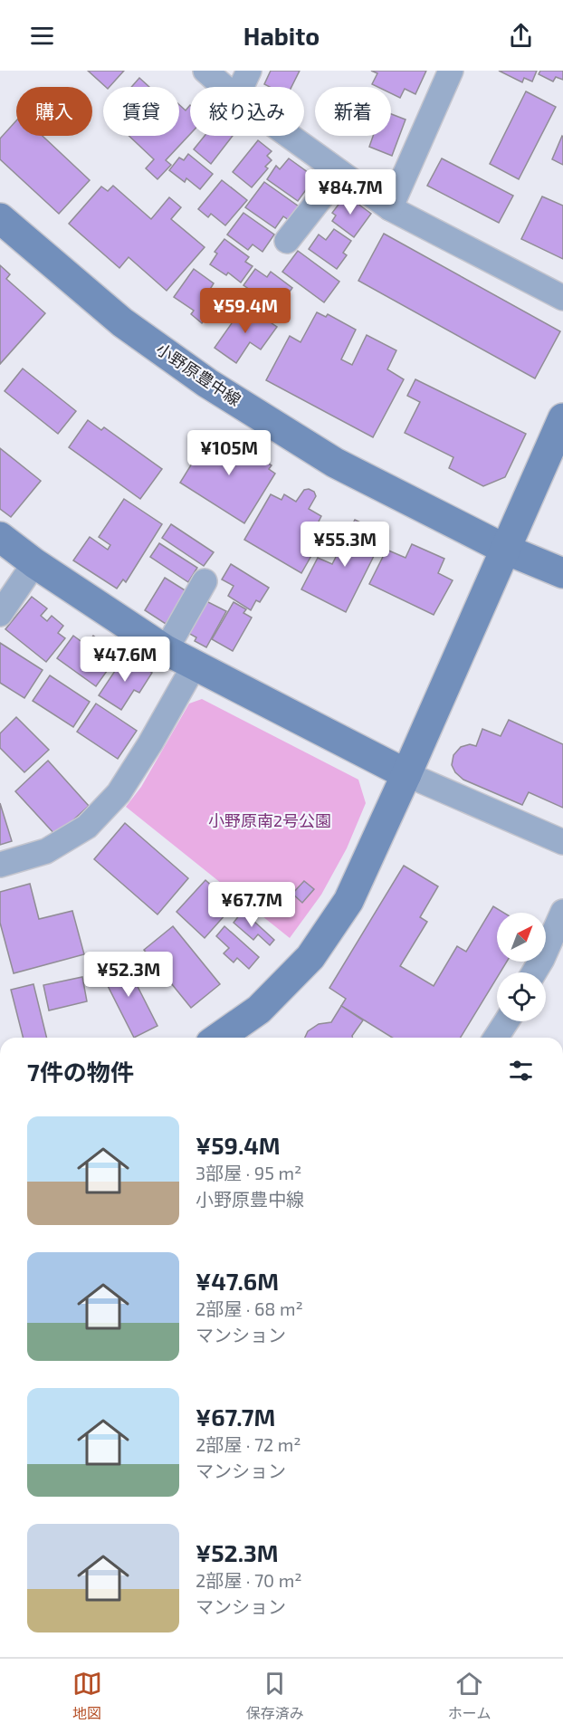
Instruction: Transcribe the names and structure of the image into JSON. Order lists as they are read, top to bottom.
{
  "streets": {
    "street": ["小野原豊中線"]
  },
  "parks": ["小野原南2号公園"],
  "north": "top right",
  "page": {
    "header": "Habito",
    "chip": [
      "購入",
      "賃貸",
      "絞り込み",
      "新着"
    ],
    "price": [
      "¥84.7M",
      "¥59.4M",
      "¥105M",
      "¥55.3M",
      "¥47.6M",
      "¥67.7M",
      "¥52.3M"
    ],
    "heading": "7件の物件",
    "list": [
      {
        "name": "¥59.4M",
        "note": "3部屋 · 95 m² · 小野原豊中線"
      },
      {
        "name": "¥47.6M",
        "note": "2部屋 · 68 m² · マンション"
      },
      {
        "name": "¥67.7M",
        "note": "2部屋 · 72 m² · マンション"
      },
      {
        "name": "¥52.3M",
        "note": "2部屋 · 70 m² · マンション"
      }
    ],
    "tabs": ["地図", "保存済み", "ホーム"]
  }
}
